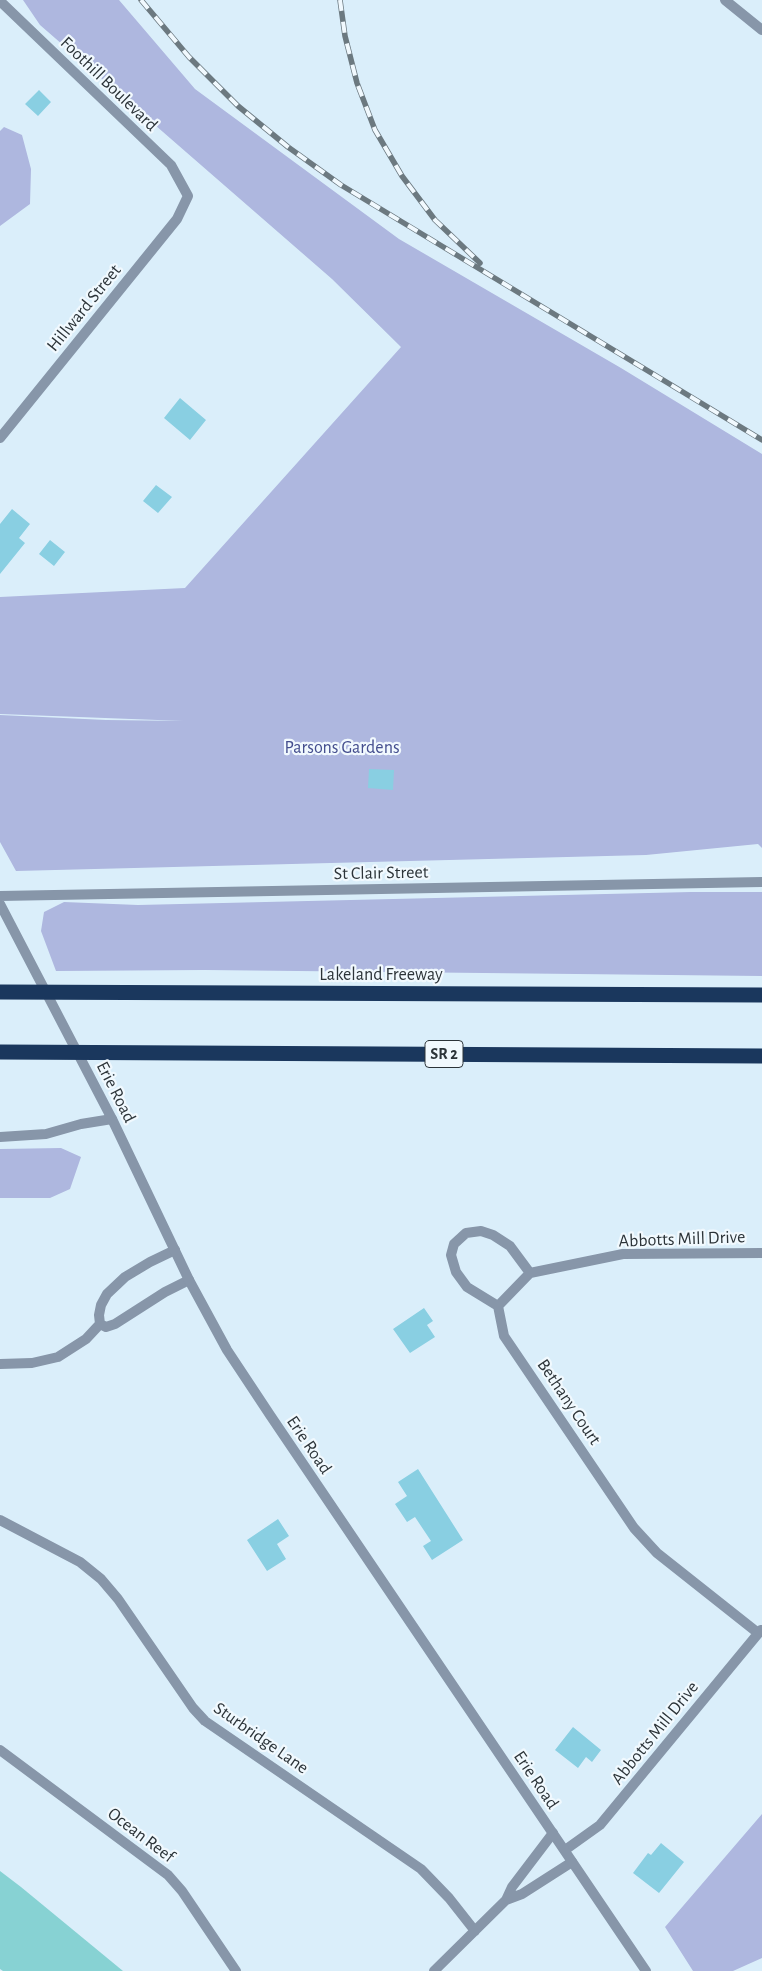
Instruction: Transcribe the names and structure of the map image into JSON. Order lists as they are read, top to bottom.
{
  "streets": {
    "highway": ["Lakeland Freeway", "SR 2"],
    "street": [
      "Foothill Boulevard",
      "Hillward Street",
      "St Clair Street",
      "Erie Road",
      "Abbotts Mill Drive",
      "Bethany Court",
      "Sturbridge Lane",
      "Ocean Reef"
    ]
  },
  "crossings": [
    ["Foothill Boulevard", "Hillward Street"],
    ["Erie Road", "Abbotts Mill Drive"],
    ["Abbotts Mill Drive", "Bethany Court"]
  ],
  "parks": ["Parsons Gardens"]
}
